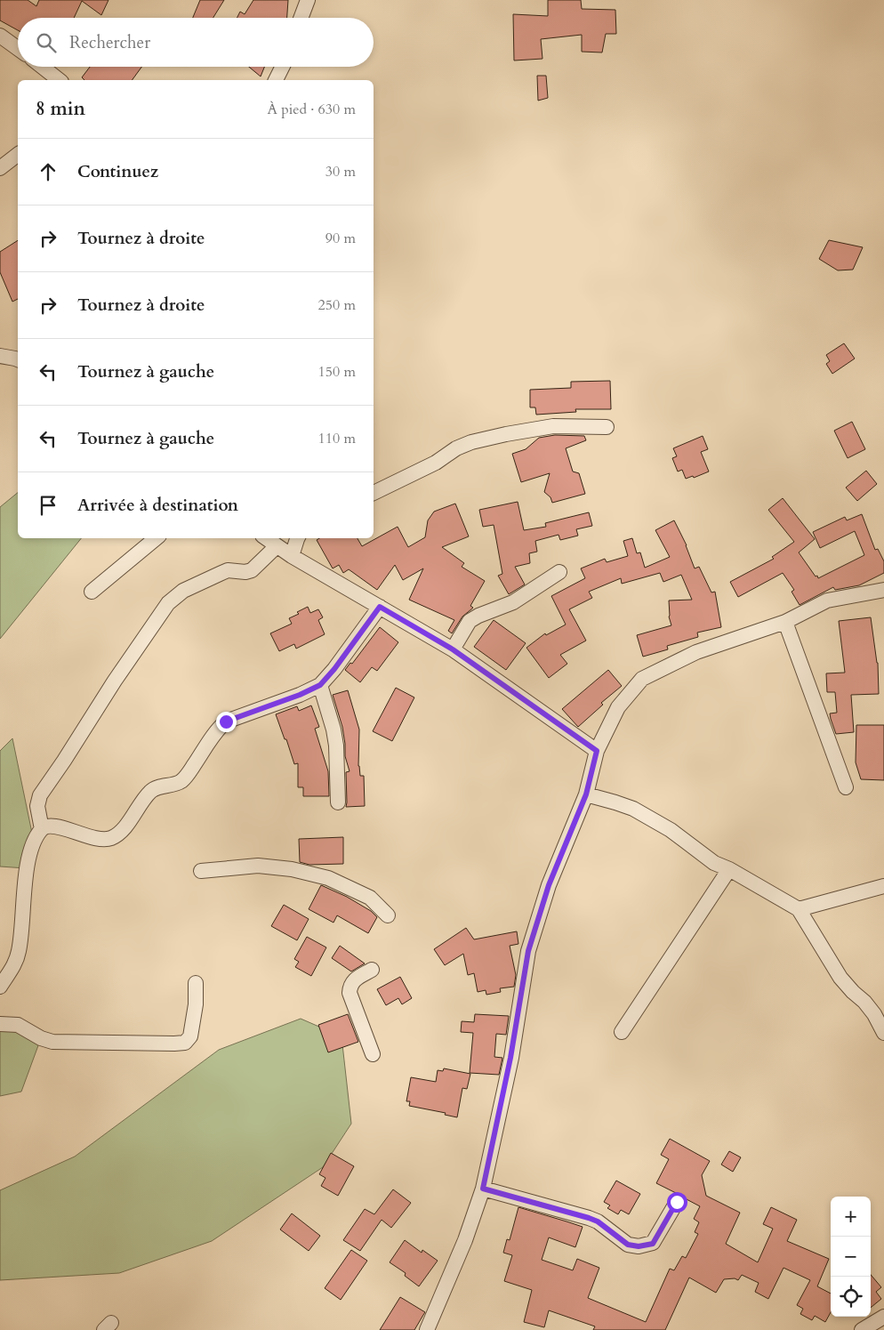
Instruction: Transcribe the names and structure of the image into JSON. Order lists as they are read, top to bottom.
{
  "page": {
    "search": "Rechercher",
    "heading": ["8 min", "À pied · 630 m"],
    "list": [
      ["Continuez", "30 m"],
      ["Tournez à droite", "90 m"],
      ["Tournez à droite", "250 m"],
      ["Tournez à gauche", "150 m"],
      ["Tournez à gauche", "110 m"],
      "Arrivée à destination"
    ],
    "map_buttons": ["+", "−"]
  }
}
